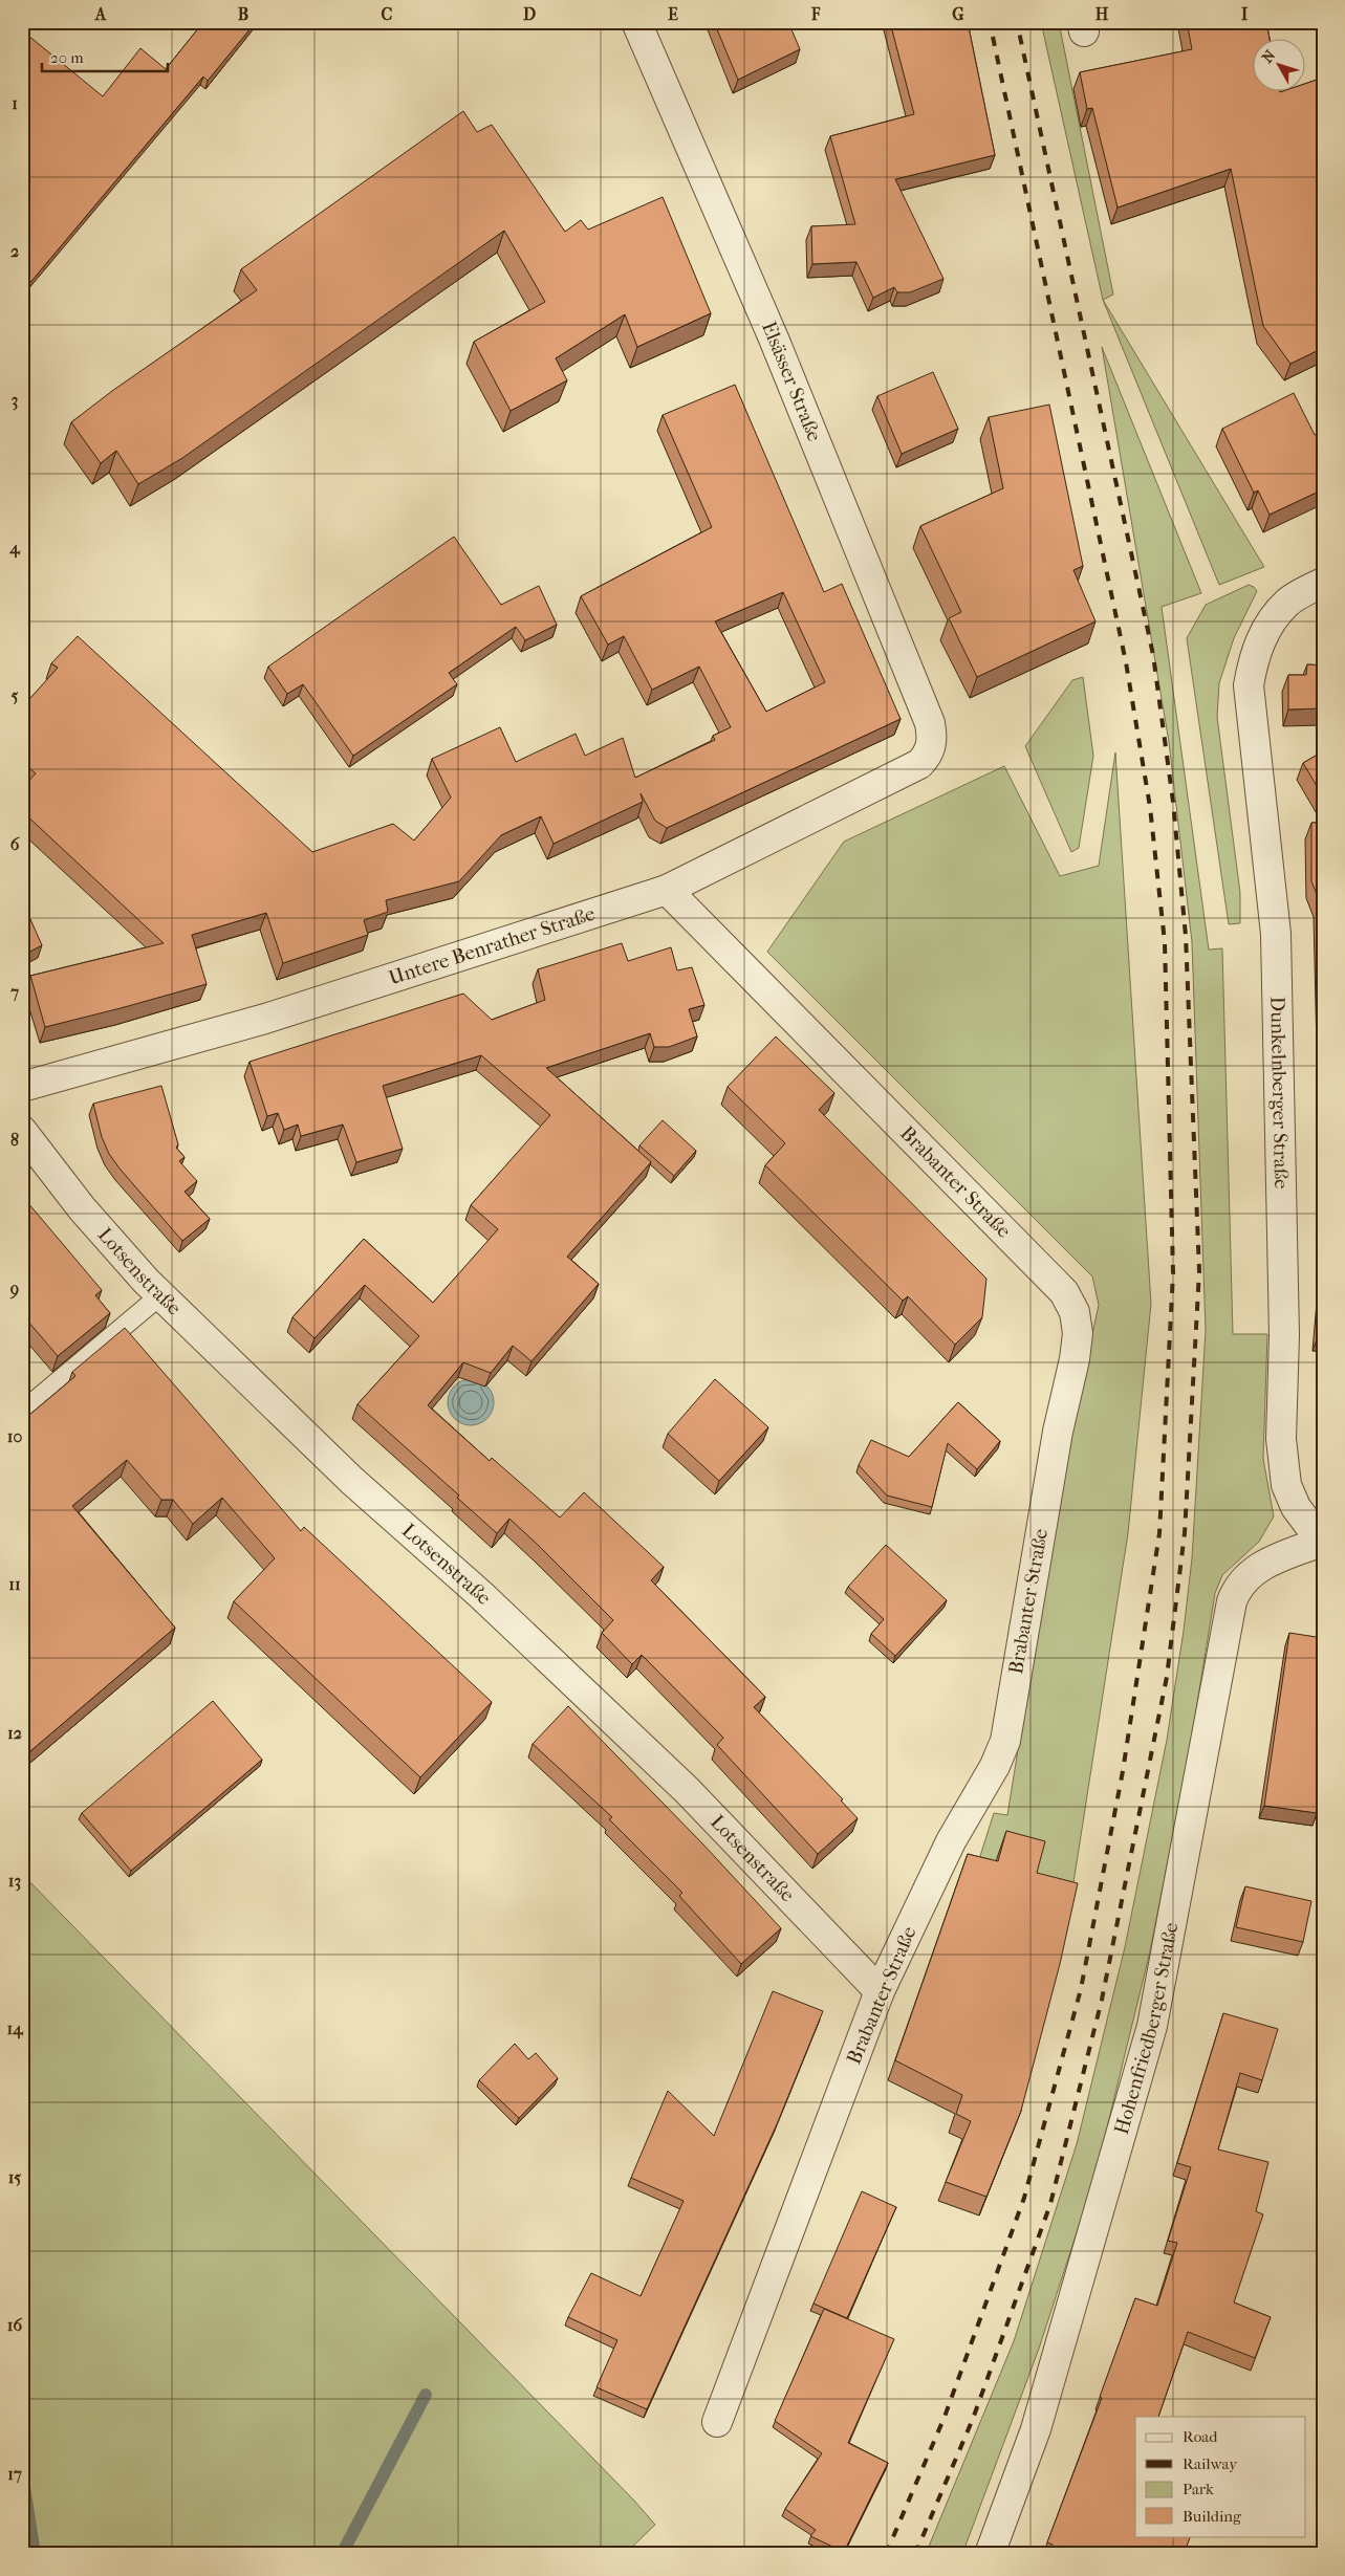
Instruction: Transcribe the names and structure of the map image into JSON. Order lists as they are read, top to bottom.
{
  "streets": {
    "street": [
      "Elsässer Straße",
      "Untere Benrather Straße",
      "Dunkelnberger Straße",
      "Brabanter Straße",
      "Lotsenstraße",
      "Hohenfriedberger Straße"
    ]
  },
  "crossings": [
    ["Elsässer Straße", "Untere Benrather Straße"],
    ["Untere Benrather Straße", "Brabanter Straße"],
    ["Dunkelnberger Straße", "Hohenfriedberger Straße"],
    ["Brabanter Straße", "Lotsenstraße"]
  ],
  "legend": [
    "Road",
    "Railway",
    "Park",
    "Building"
  ],
  "scale_bar": "20 m",
  "north": "top left",
  "grid": {
    "columns": [
      "A",
      "B",
      "C",
      "D",
      "E",
      "F",
      "G",
      "H",
      "I"
    ],
    "rows": [
      "1",
      "2",
      "3",
      "4",
      "5",
      "6",
      "7",
      "8",
      "9",
      "10",
      "11",
      "12",
      "13",
      "14",
      "15",
      "16",
      "17"
    ]
  }
}
